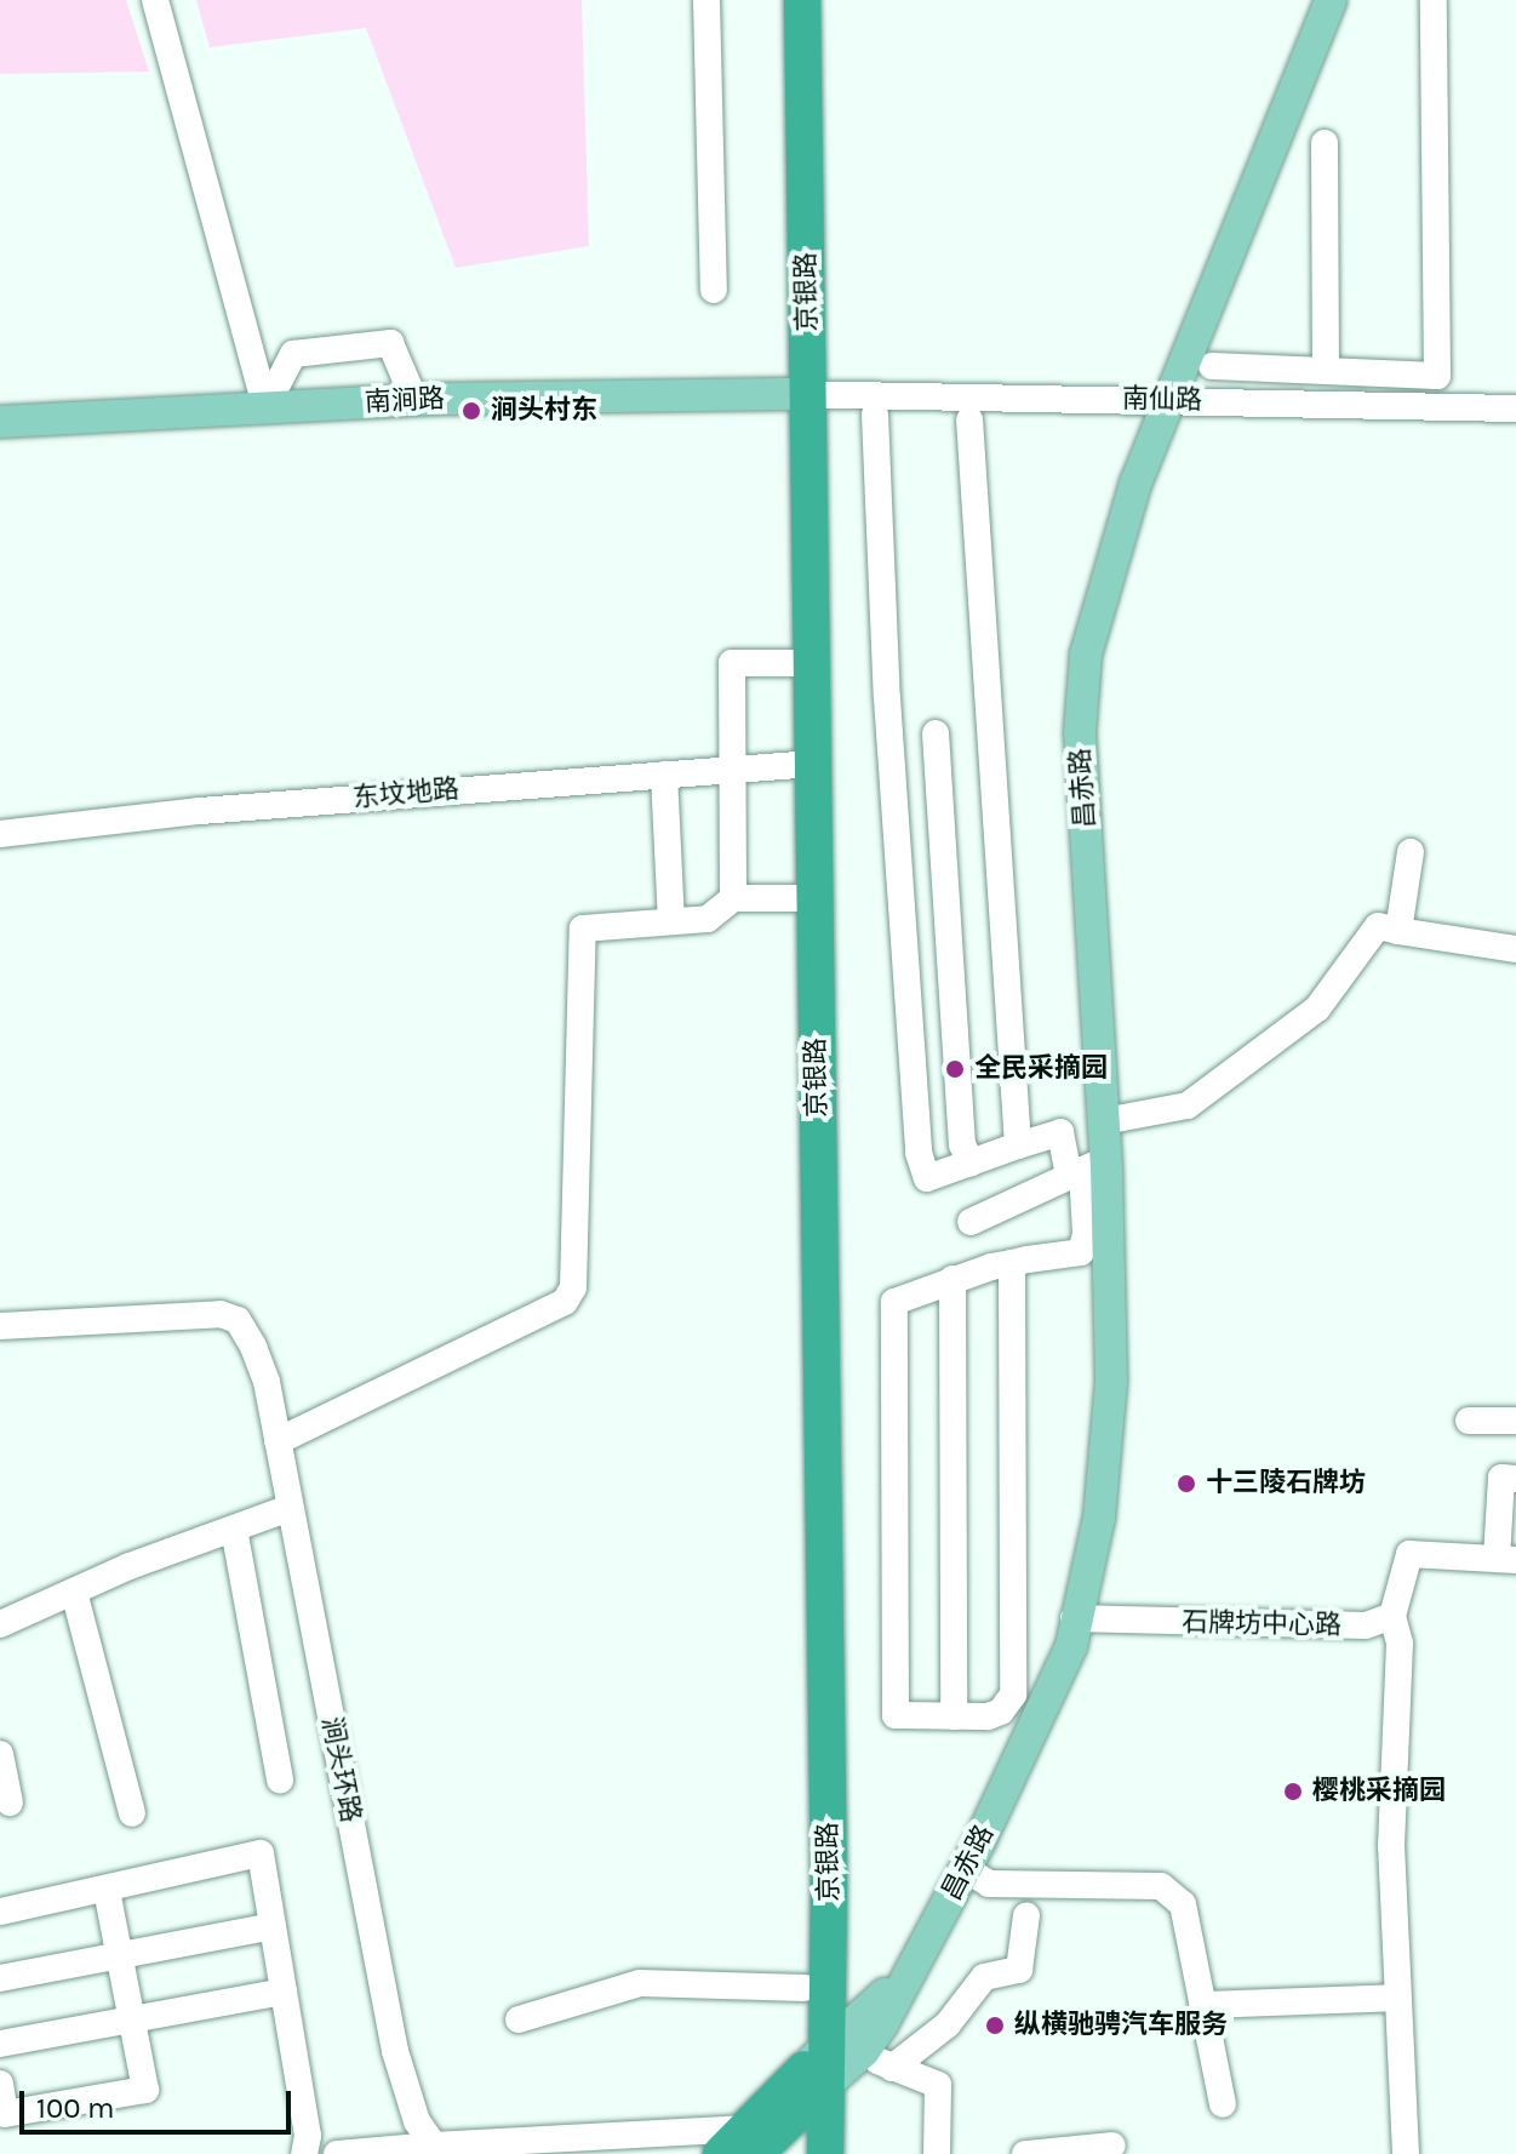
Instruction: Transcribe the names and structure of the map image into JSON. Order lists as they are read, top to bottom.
{
  "streets": {
    "highway": ["京银路"],
    "main road": ["南涧路", "昌赤路"],
    "street": [
      "南仙路",
      "东坟地路",
      "石牌坊中心路",
      "涧头环路"
    ]
  },
  "crossings": [
    ["京银路", "南仙路"],
    ["京银路", "南涧路"],
    ["京银路", "昌赤路"],
    ["京银路", "东坟地路"],
    ["南仙路", "南涧路"],
    ["南仙路", "昌赤路"],
    ["昌赤路", "石牌坊中心路"]
  ],
  "places": [
    "涧头村东",
    "全民采摘园",
    "十三陵石牌坊",
    "樱桃采摘园",
    "纵横驰骋汽车服务"
  ],
  "scale_bar": "100 m"
}
